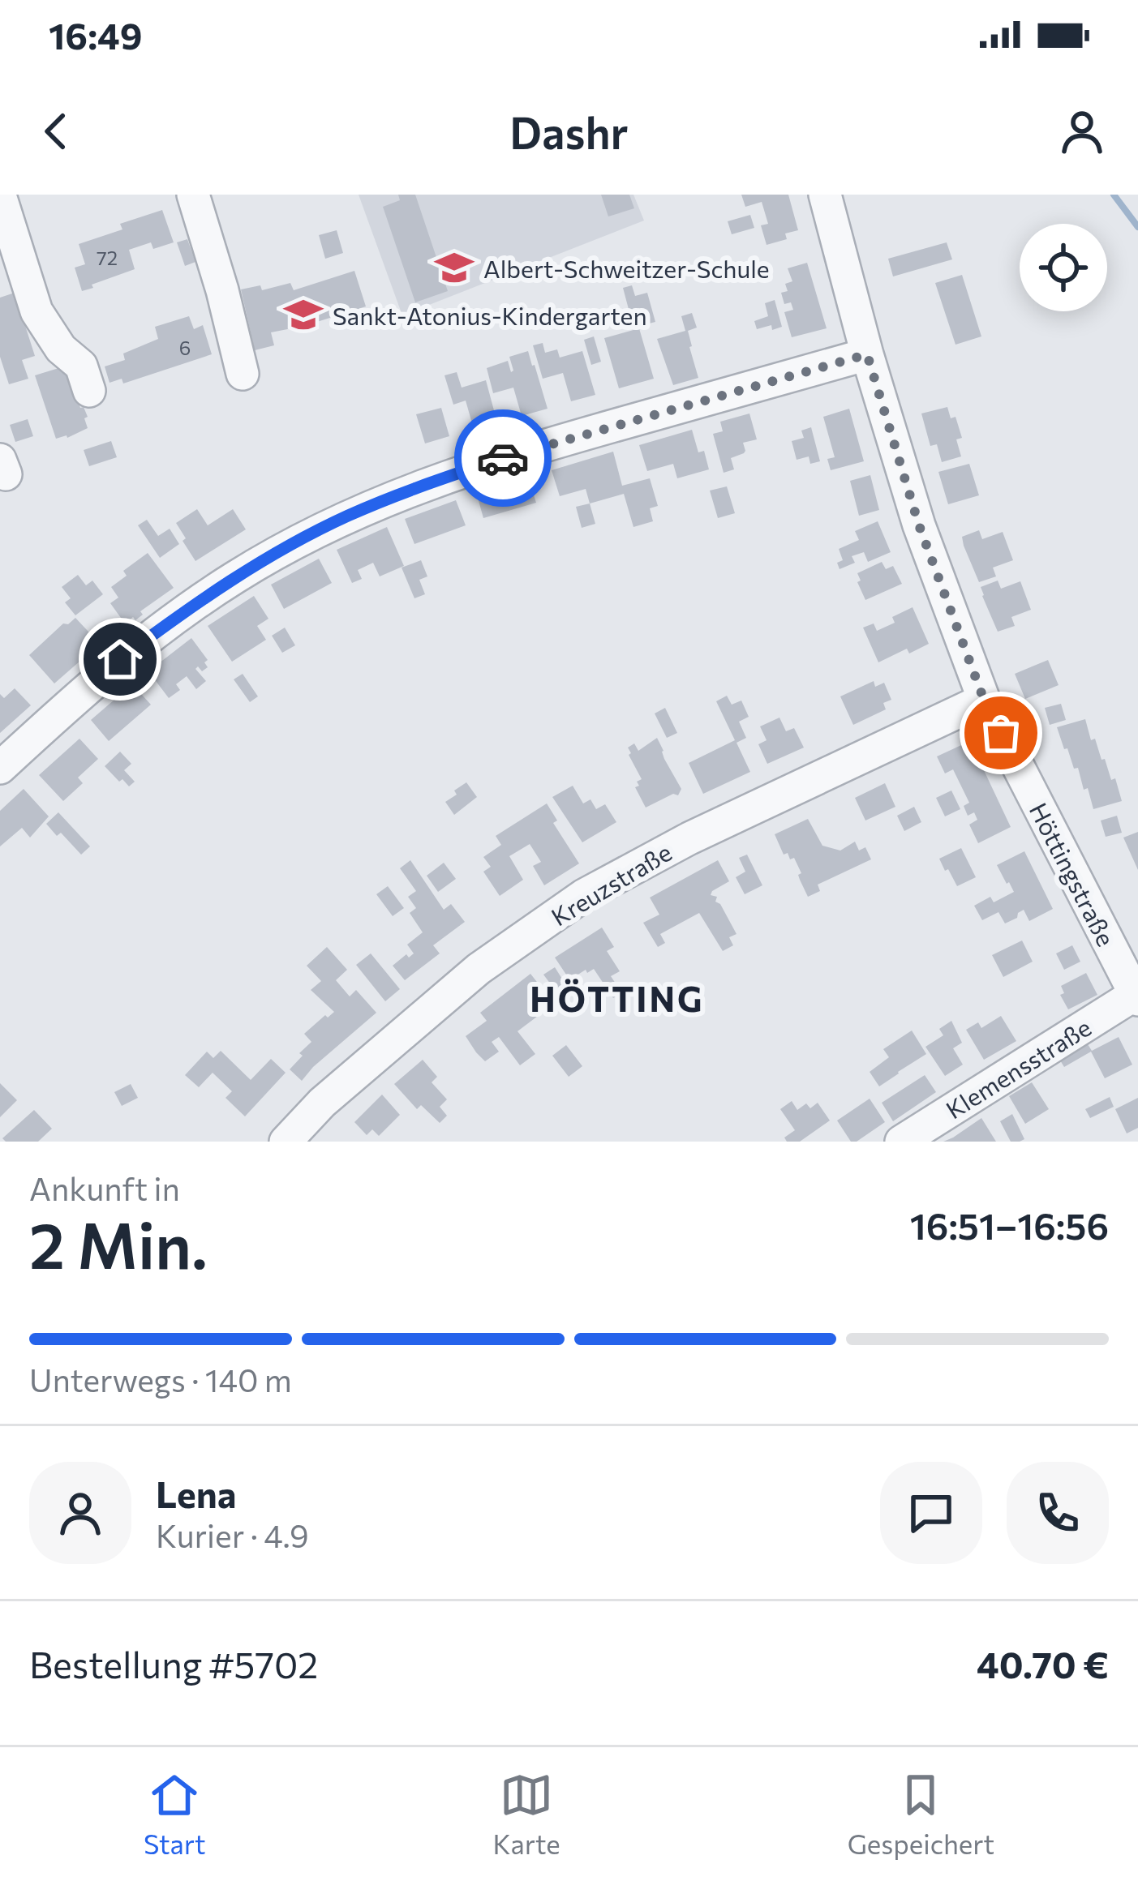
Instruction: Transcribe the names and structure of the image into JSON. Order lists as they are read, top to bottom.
{
  "streets": {
    "street": ["Höttingstraße", "Kreuzstraße", "Klemensstraße"]
  },
  "crossings": [
    ["Höttingstraße", "Kreuzstraße"],
    ["Höttingstraße", "Klemensstraße"]
  ],
  "districts": ["HÖTTING"],
  "places": {
    "school or university": ["Albert-Schweitzer-Schule", "Sankt-Atonius-Kindergarten"]
  },
  "house_numbers": ["72", "6"],
  "page": {
    "status": "16:49",
    "header": "Dashr",
    "heading": ["2 Min.", "Ankunft in", "16:51–16:56"],
    "panel": [
      "Lena",
      "Kurier · 4.9",
      "Bestellung #5702",
      "40.70 €"
    ],
    "bar": "Unterwegs · 140 m",
    "tabs": ["Start", "Karte", "Gespeichert"]
  }
}
